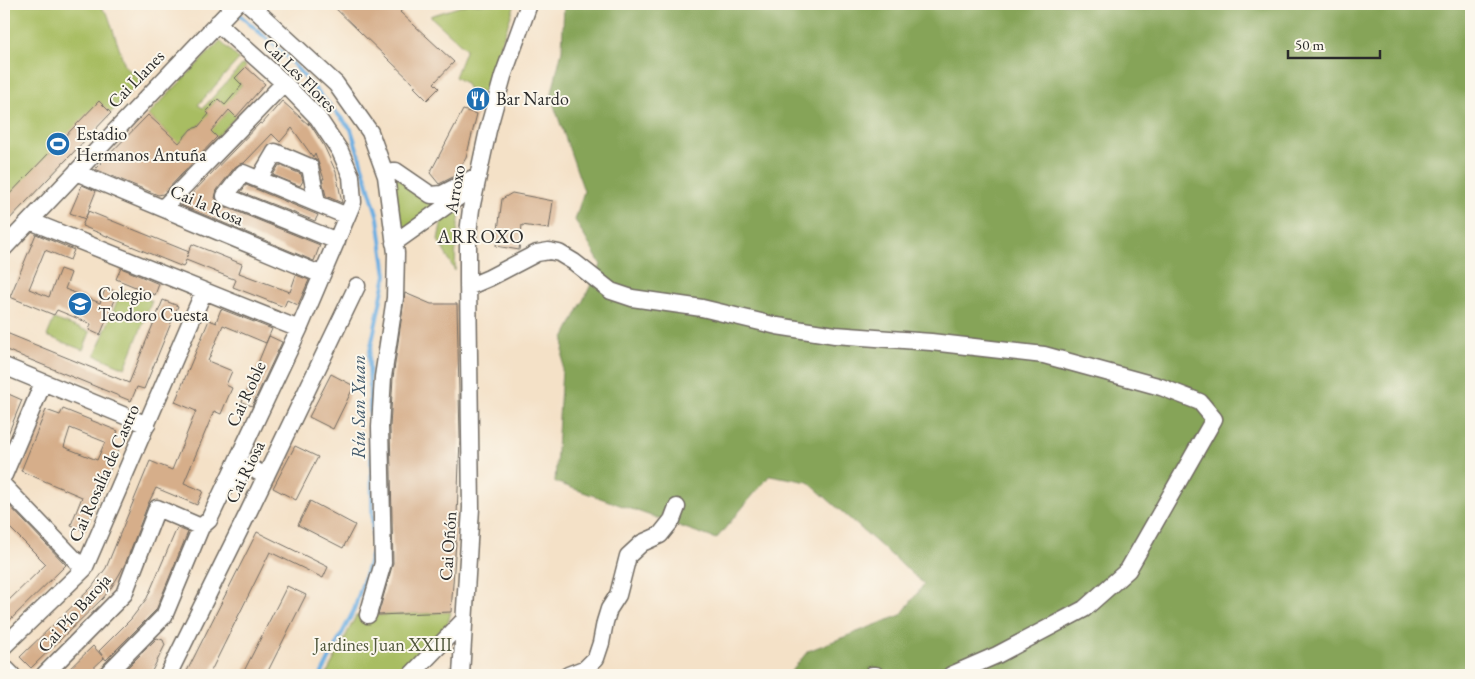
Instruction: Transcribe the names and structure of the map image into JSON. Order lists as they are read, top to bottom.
{
  "streets": {
    "street": [
      "Cai Les Flores",
      "Cai Llanes",
      "Arroxo",
      "Cai la Rosa",
      "Cai Roble",
      "Cai Riosa",
      "Cai Rosalía de Castro",
      "Cai Oñón",
      "Cai Pío Baroja"
    ]
  },
  "crossings": [
    ["Cai Les Flores", "Cai Llanes"],
    ["Cai Les Flores", "Cai la Rosa"],
    ["Cai Les Flores", "Cai Roble"],
    ["Cai Llanes", "Cai la Rosa"],
    ["Arroxo", "Cai Oñón"],
    ["Cai la Rosa", "Cai Roble"],
    ["Cai Roble", "Cai Pío Baroja"]
  ],
  "districts": ["ARROXO"],
  "water": ["Ríu San Xuan"],
  "parks": ["Jardines Juan XXIII"],
  "places": {
    "restaurant": ["Bar Nardo"],
    "sports": ["Estadio Hermanos Antuña"],
    "school or university": ["Colegio Teodoro Cuesta"]
  },
  "scale_bar": "50 m"
}
